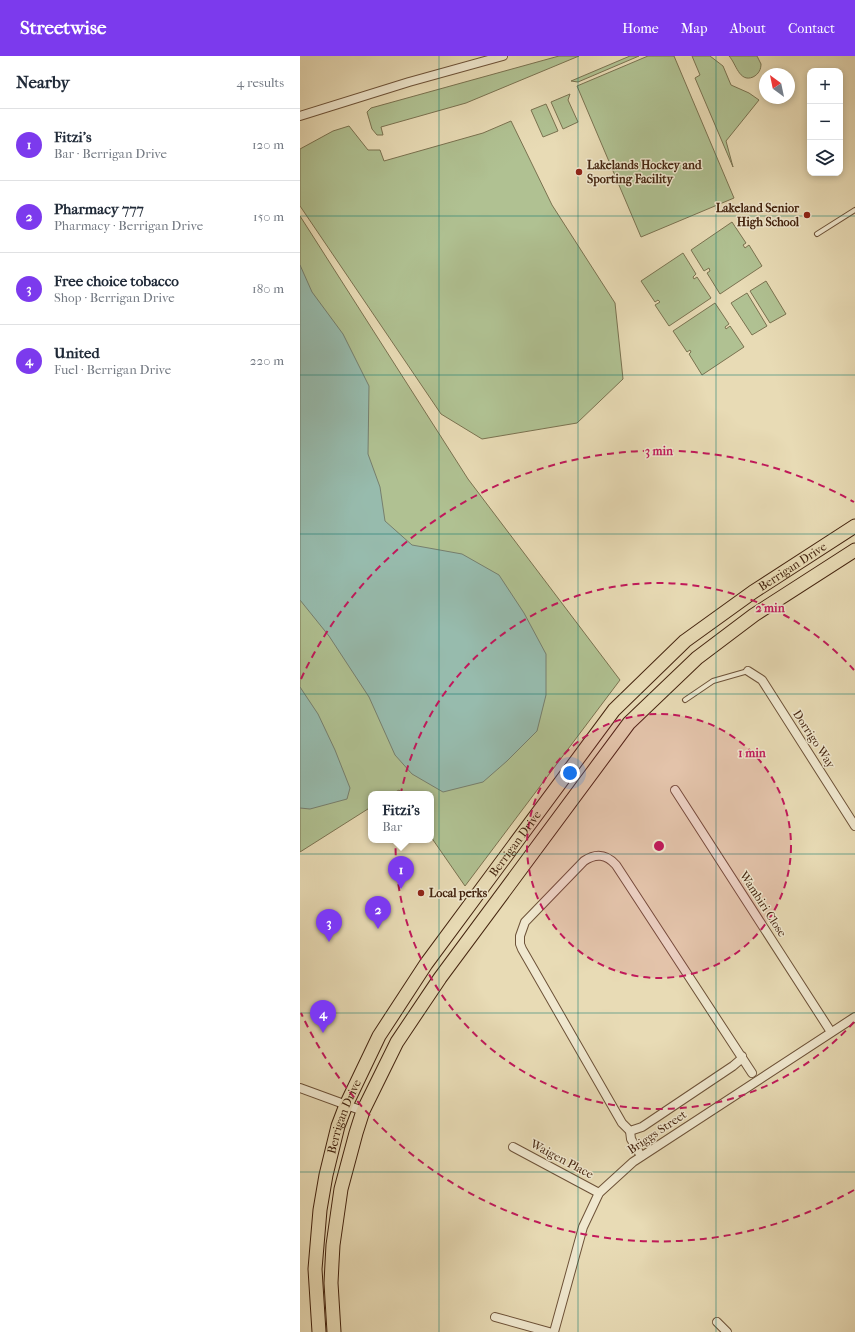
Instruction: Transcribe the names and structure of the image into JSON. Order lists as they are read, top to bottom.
{
  "streets": {
    "main road": ["Berrigan Drive"],
    "street": [
      "Dorrigo Way",
      "Wambiri Close",
      "Briggs Street",
      "Waigen Place"
    ]
  },
  "crossings": [
    ["Wambiri Close", "Briggs Street"],
    ["Briggs Street", "Waigen Place"]
  ],
  "places": ["Lakelands Hockey and Sporting Facility", "Lakeland Senior High School", "Local perks"],
  "north": "top left",
  "page": {
    "header": "Streetwise",
    "nav": [
      "Home",
      "Map",
      "About",
      "Contact"
    ],
    "heading": ["Nearby", "4 results"],
    "map_buttons": ["+", "−"],
    "list": [
      {
        "mark": "1",
        "name": "Fitzi's",
        "note": "Bar · Berrigan Drive",
        "value": "120 m"
      },
      {
        "mark": "2",
        "name": "Pharmacy 777",
        "note": "Pharmacy · Berrigan Drive",
        "value": "150 m"
      },
      {
        "mark": "3",
        "name": "Free choice tobacco",
        "note": "Shop · Berrigan Drive",
        "value": "180 m"
      },
      {
        "mark": "4",
        "name": "United",
        "note": "Fuel · Berrigan Drive",
        "value": "220 m"
      }
    ],
    "popup": ["Fitzi's", "Bar"],
    "pins": [
      "1",
      "2",
      "3",
      "4"
    ]
  },
  "rings": ["3 min", "2 min", "1 min"]
}
